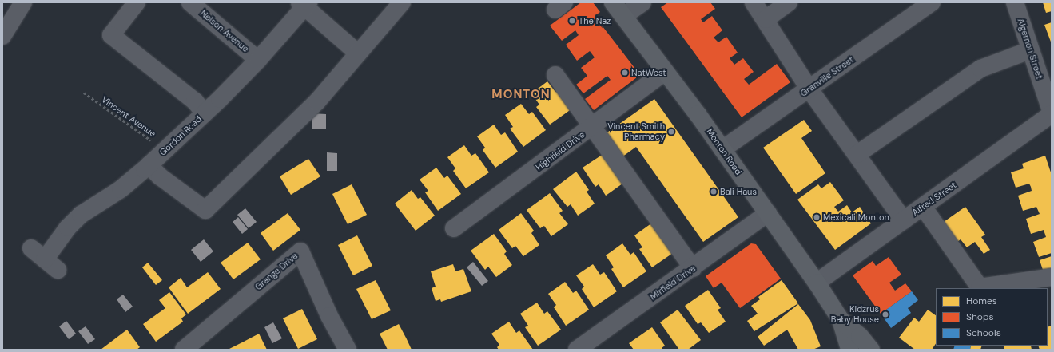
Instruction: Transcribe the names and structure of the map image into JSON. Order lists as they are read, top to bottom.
{
  "streets": {
    "main road": ["Monton Road"],
    "street": [
      "Nelson Avenue",
      "Algernon Street",
      "Granville Street",
      "Gordon Road",
      "Highfield Drive",
      "Alfred Street",
      "Grange Drive",
      "Mirfield Drive"
    ],
    "path": ["Vincent Avenue"]
  },
  "crossings": [
    ["Nelson Avenue", "Gordon Road"],
    ["Algernon Street", "Alfred Street"],
    ["Granville Street", "Monton Road"],
    ["Vincent Avenue", "Gordon Road"],
    ["Highfield Drive", "Monton Road"],
    ["Monton Road", "Alfred Street"],
    ["Monton Road", "Mirfield Drive"]
  ],
  "districts": ["MONTON"],
  "places": [
    "The Naz",
    "NatWest",
    "Vincent Smith Pharmacy",
    "Bali Haus",
    "Mexicali Monton",
    "Kidzrus Baby House"
  ],
  "legend": ["Homes", "Shops", "Schools"]
}
